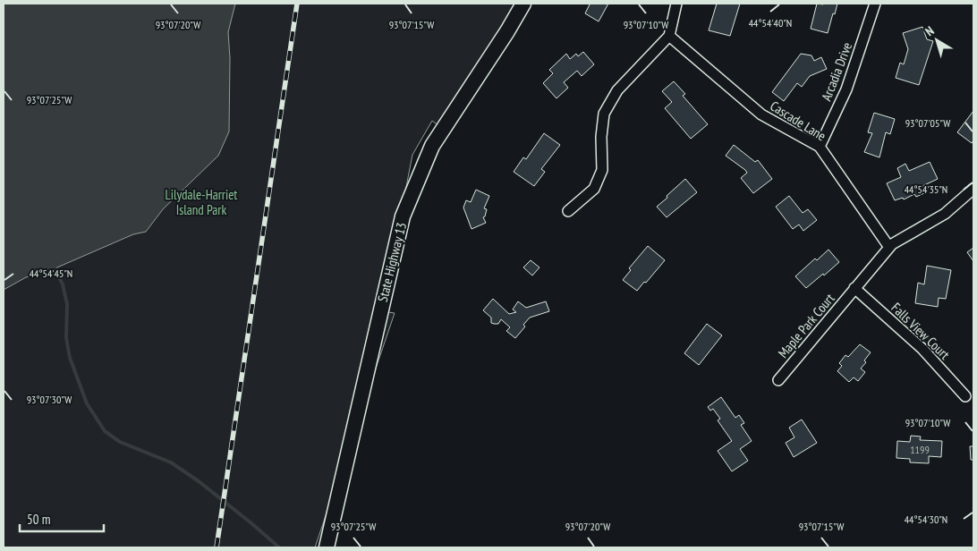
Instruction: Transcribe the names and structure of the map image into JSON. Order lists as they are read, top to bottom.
{
  "streets": {
    "street": [
      "Arcadia Drive",
      "Cascade Lane",
      "State Highway 13",
      "Maple Park Court",
      "Falls View Court"
    ]
  },
  "crossings": [
    ["Arcadia Drive", "Cascade Lane"],
    ["Cascade Lane", "Maple Park Court"],
    ["Maple Park Court", "Falls View Court"]
  ],
  "parks": ["Lilydale-Harriet Island Park"],
  "house_numbers": ["1199"],
  "scale_bar": "50 m",
  "north": "top left",
  "coordinates": [
    "44°54'40\"N",
    "93°07'20\"W",
    "93°07'15\"W",
    "93°07'10\"W",
    "93°07'25\"W",
    "93°07'05\"W",
    "44°54'35\"N",
    "44°54'45\"N",
    "93°07'30\"W",
    "44°54'30\"N"
  ]
}
